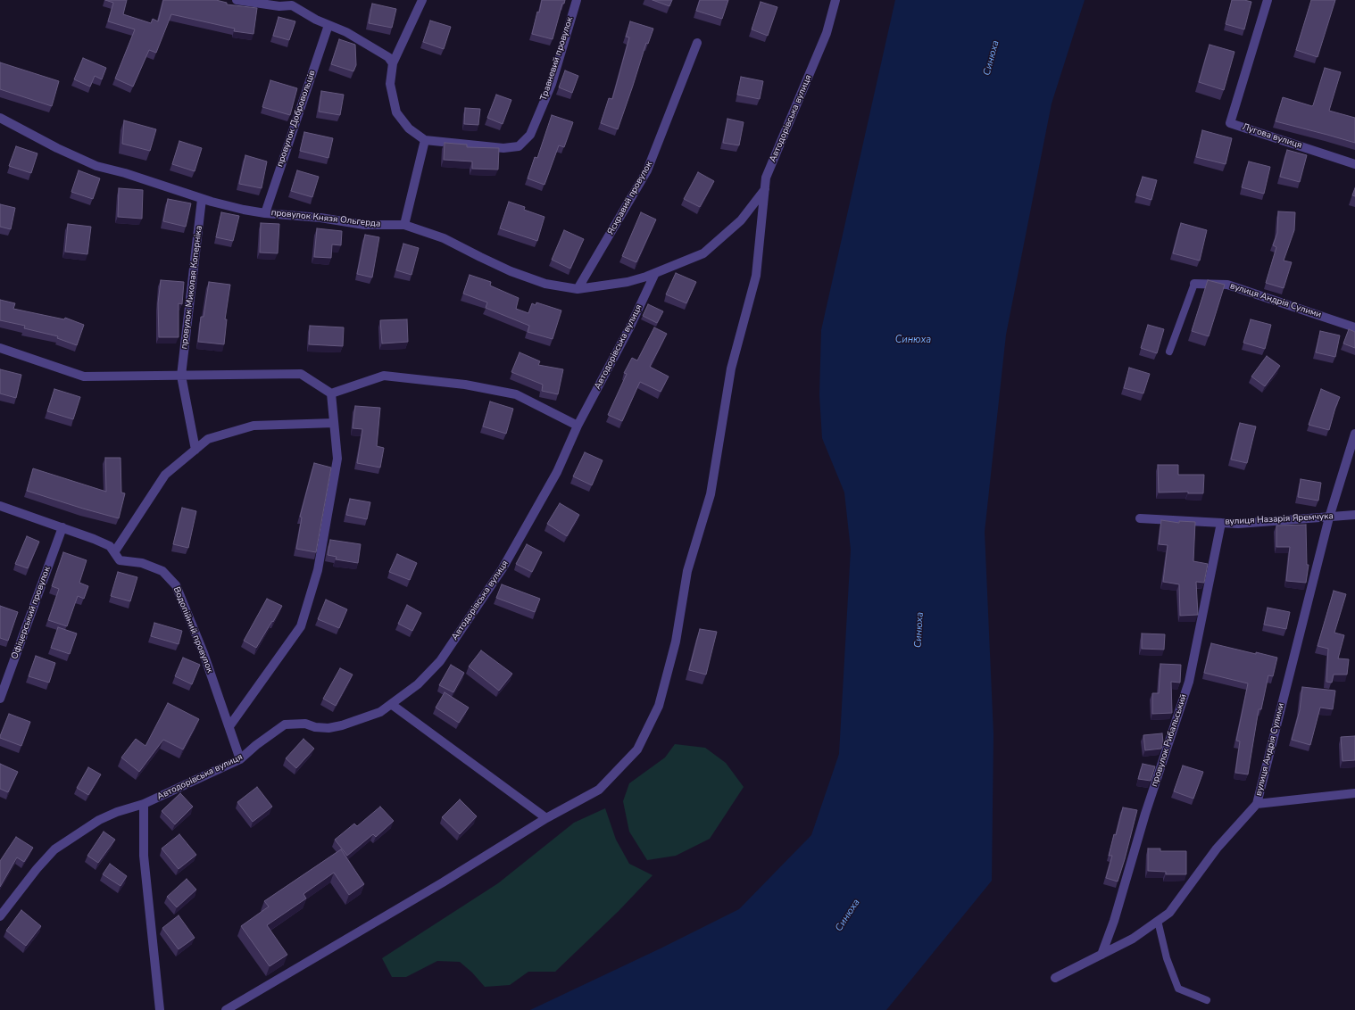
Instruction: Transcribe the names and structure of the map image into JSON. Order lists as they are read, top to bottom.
{
  "streets": {
    "street": [
      "Травневий провулок",
      "провулок Добровольців",
      "Автодорівська вулиця",
      "Лугова вулиця",
      "Яскравий провулок",
      "провулок Князя Ольгерда",
      "провулок Миколая Коперніка",
      "вулиця Андрія Сулими",
      "вулиця Назарія Яремчука",
      "Офіцерський провулок",
      "Водопійний провулок",
      "провулок Рибальський"
    ]
  },
  "crossings": [
    ["провулок Добровольців", "провулок Князя Ольгерда"],
    ["Автодорівська вулиця", "провулок Князя Ольгерда"],
    ["Автодорівська вулиця", "Водопійний провулок"],
    ["Яскравий провулок", "провулок Князя Ольгерда"],
    ["провулок Князя Ольгерда", "провулок Миколая Коперніка"],
    ["вулиця Андрія Сулими", "вулиця Назарія Яремчука"],
    ["вулиця Андрія Сулими", "провулок Рибальський"],
    ["вулиця Назарія Яремчука", "провулок Рибальський"],
    ["Офіцерський провулок", "Водопійний провулок"]
  ],
  "water": ["Синюха"]
}
